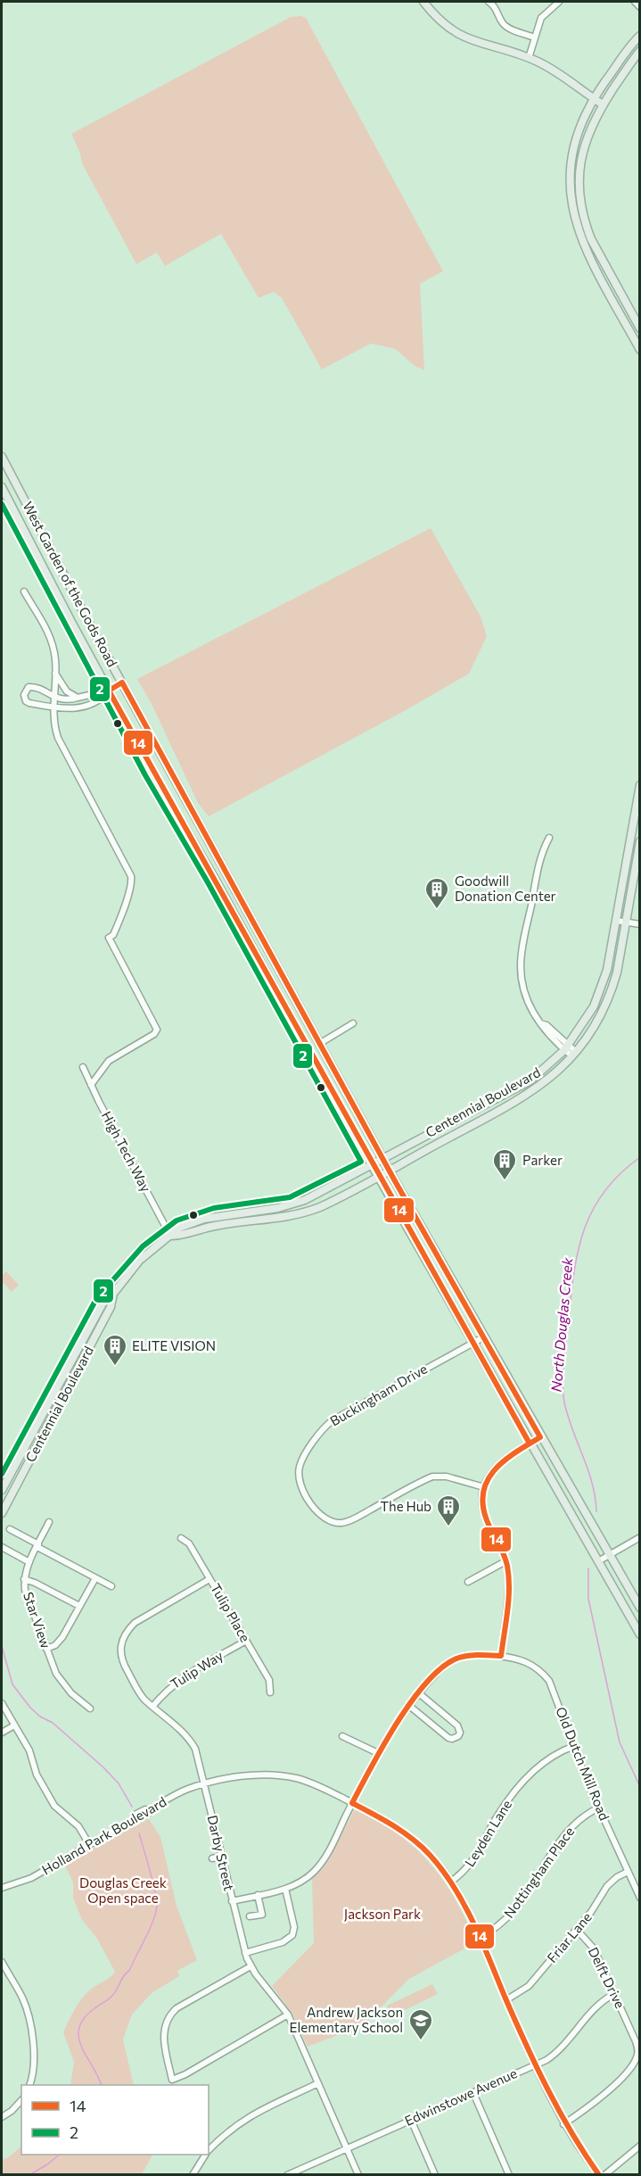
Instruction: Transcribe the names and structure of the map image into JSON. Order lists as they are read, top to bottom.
{
  "streets": {
    "main road": ["West Garden of the Gods Road", "Centennial Boulevard"],
    "street": [
      "High Tech Way",
      "Buckingham Drive",
      "Tulip Place",
      "Star View",
      "Tulip Way",
      "Old Dutch Mill Road",
      "Leyden Lane",
      "Holland Park Boulevard",
      "Darby Street",
      "Nottingham Place",
      "Friar Lane",
      "Delft Drive",
      "Edwinstowe Avenue"
    ]
  },
  "crossings": [
    ["West Garden of the Gods Road", "Centennial Boulevard"],
    ["West Garden of the Gods Road", "Buckingham Drive"],
    ["Centennial Boulevard", "High Tech Way"],
    ["Tulip Place", "Tulip Way"],
    ["Tulip Place", "Darby Street"],
    ["Tulip Way", "Darby Street"],
    ["Old Dutch Mill Road", "Leyden Lane"],
    ["Old Dutch Mill Road", "Holland Park Boulevard"],
    ["Old Dutch Mill Road", "Darby Street"],
    ["Old Dutch Mill Road", "Nottingham Place"],
    ["Old Dutch Mill Road", "Friar Lane"],
    ["Leyden Lane", "Holland Park Boulevard"],
    ["Holland Park Boulevard", "Darby Street"],
    ["Holland Park Boulevard", "Nottingham Place"],
    ["Holland Park Boulevard", "Friar Lane"],
    ["Holland Park Boulevard", "Delft Drive"],
    ["Holland Park Boulevard", "Edwinstowe Avenue"],
    ["Darby Street", "Edwinstowe Avenue"],
    ["Friar Lane", "Delft Drive"],
    ["Delft Drive", "Edwinstowe Avenue"]
  ],
  "water": ["North Douglas Creek"],
  "parks": ["Douglas Creek Open space", "Jackson Park"],
  "places": {
    "building": [
      "Goodwill Donation Center",
      "Parker",
      "ELITE VISION",
      "The Hub"
    ],
    "school or university": ["Andrew Jackson Elementary School"]
  },
  "lines": ["transit line 2", "transit line 14"],
  "legend": ["14", "2"]
}
